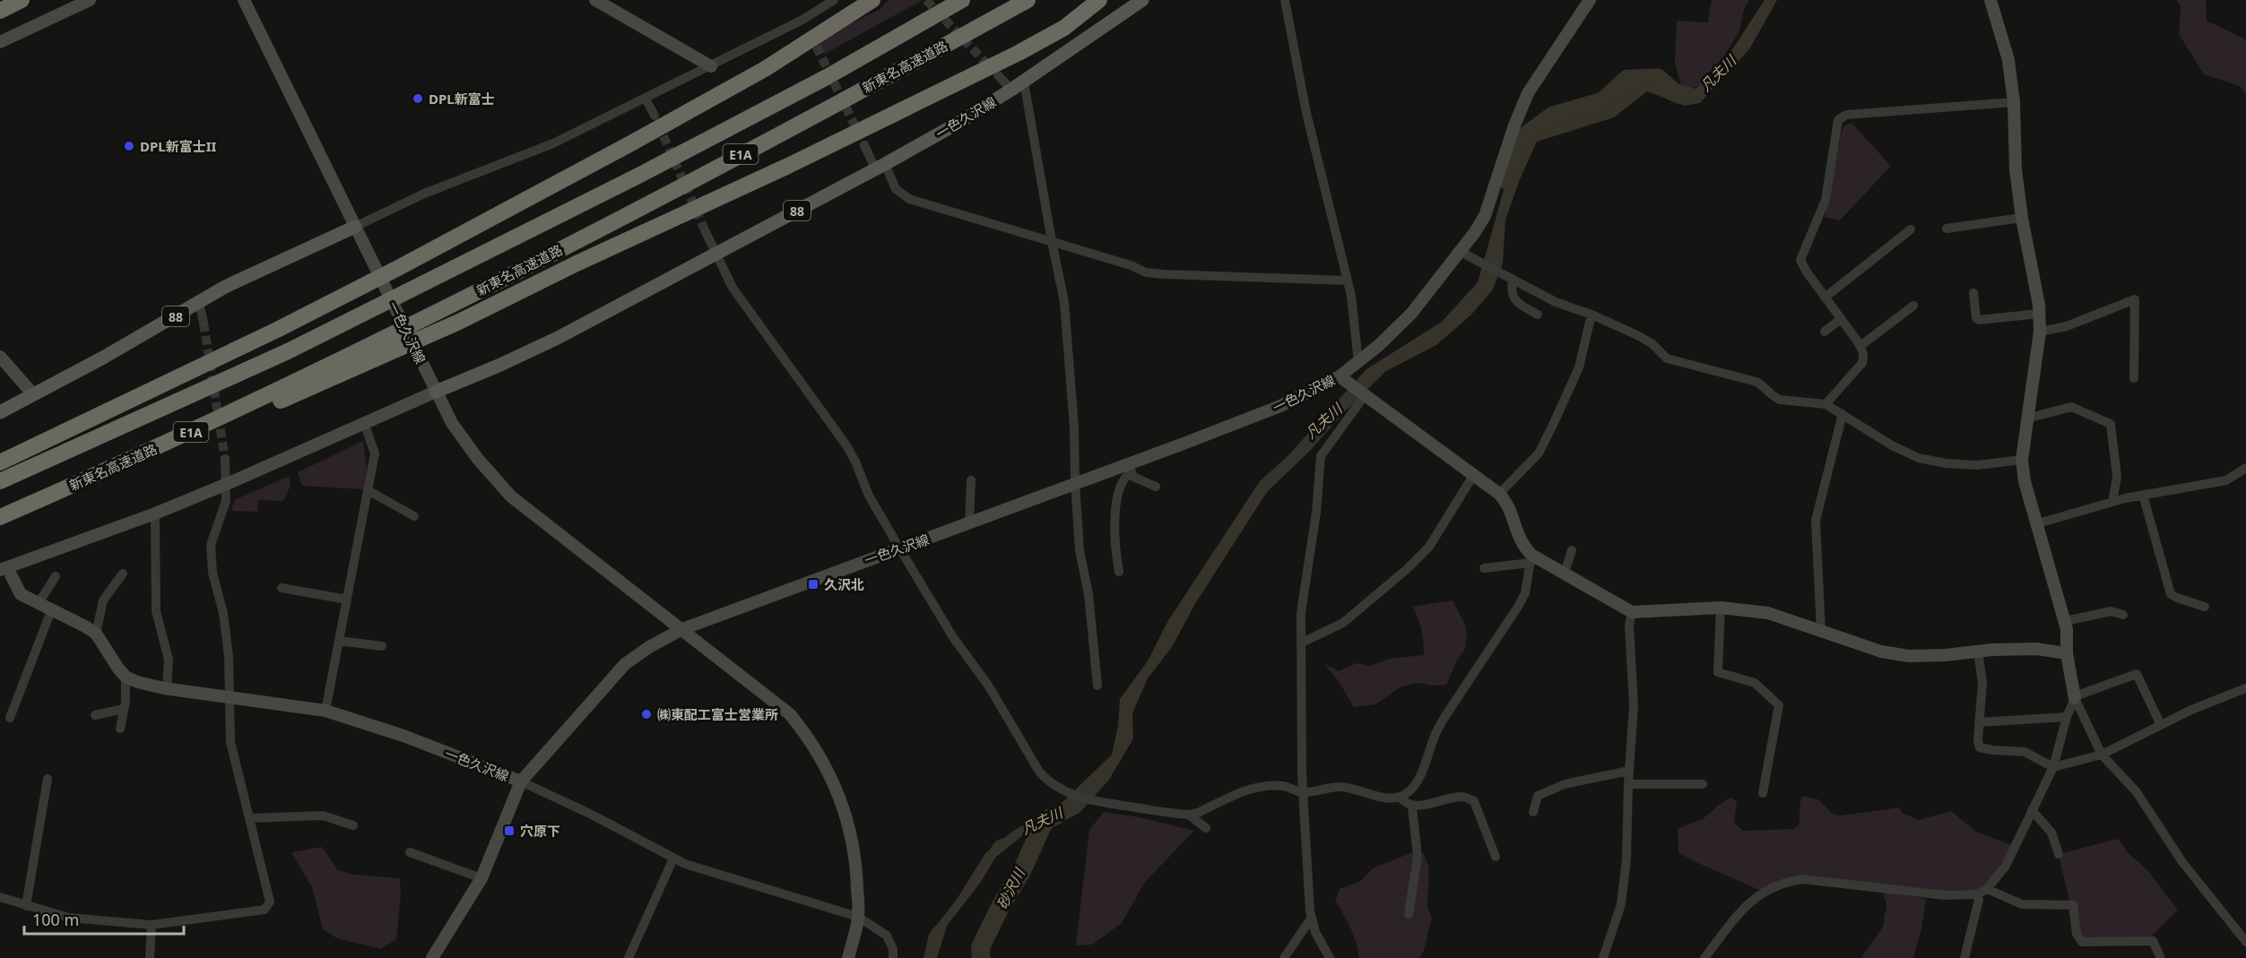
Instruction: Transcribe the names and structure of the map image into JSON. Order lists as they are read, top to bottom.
{
  "streets": {
    "highway": ["新東名高速道路", "E1A"],
    "main road": ["一色久沢線", "88"]
  },
  "crossings": [
    ["一色久沢線", "88"]
  ],
  "water": ["凡夫川", "砂沢川"],
  "places": {
    "other": ["DPL新富士", "DPL新富士II", "㈱東配工富士営業所"],
    "transit": ["久沢北", "穴原下"]
  },
  "scale_bar": "100 m"
}
